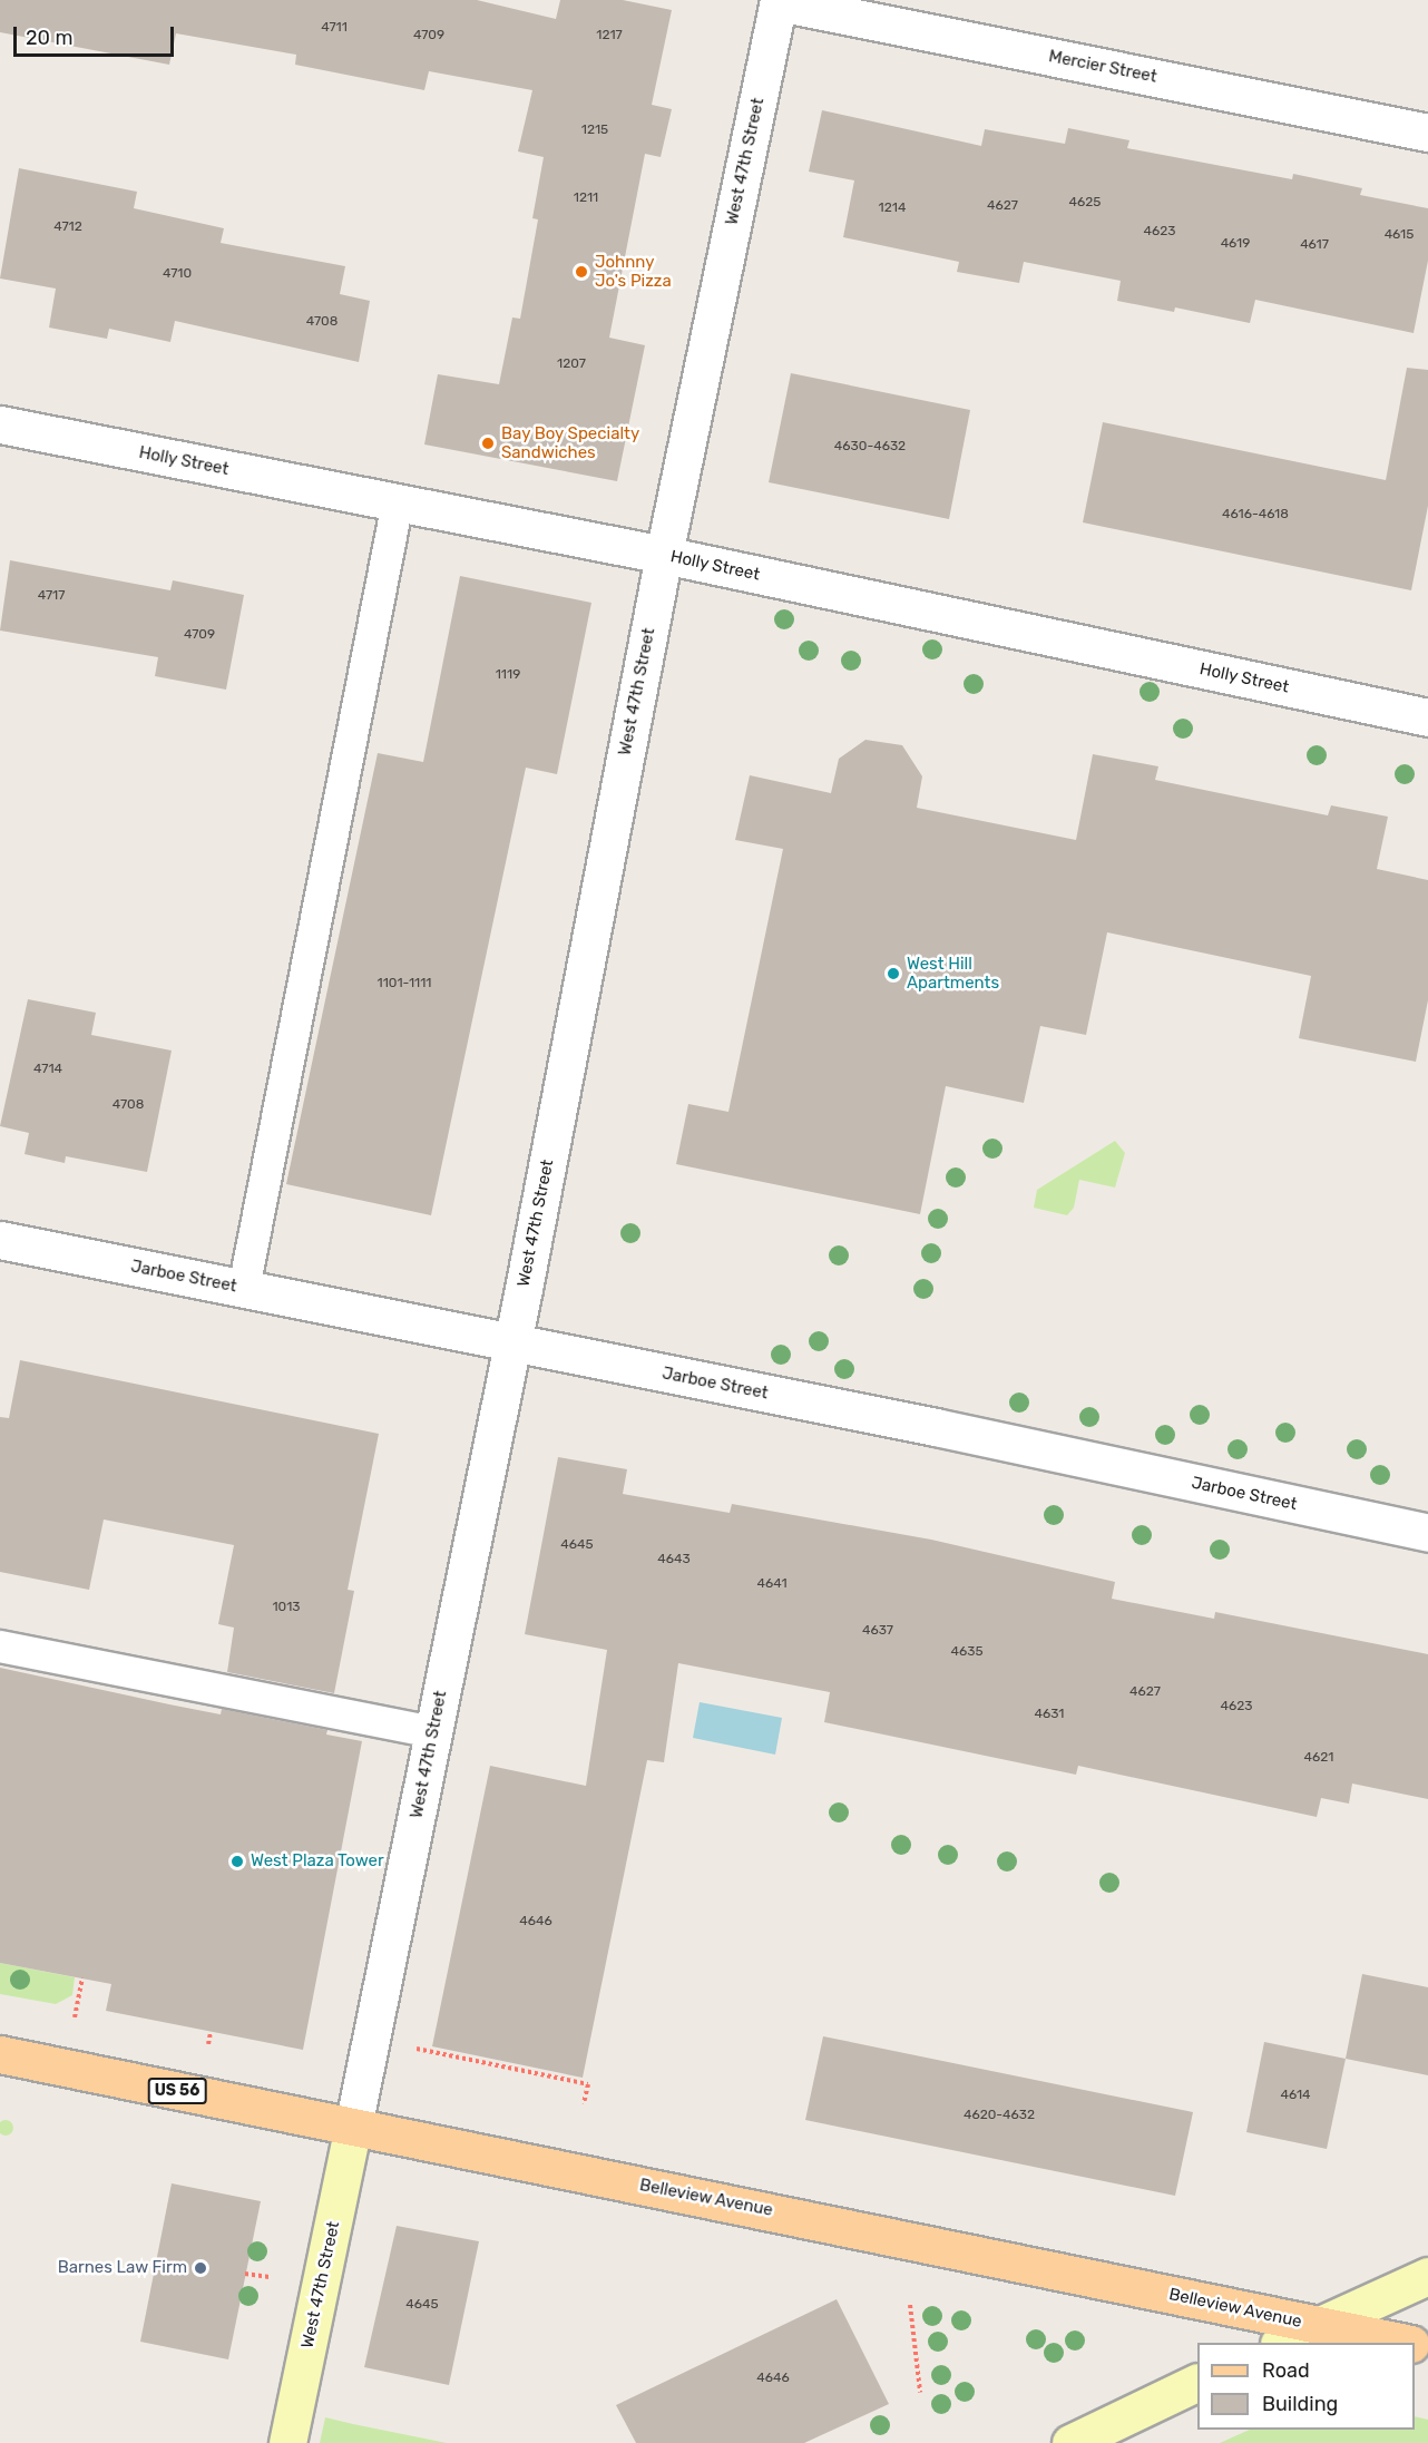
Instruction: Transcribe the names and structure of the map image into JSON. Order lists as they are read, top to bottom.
{
  "streets": {
    "main road": ["West 47th Street", "US 56", "Belleview Avenue"],
    "street": ["Mercier Street", "Holly Street", "Jarboe Street"]
  },
  "crossings": [
    ["Mercier Street", "West 47th Street"],
    ["West 47th Street", "Holly Street"],
    ["West 47th Street", "Jarboe Street"],
    ["West 47th Street", "Belleview Avenue"]
  ],
  "places": [
    "Johnny Jo's Pizza",
    "Bay Boy Specialty Sandwiches",
    "West Hill Apartments",
    "West Plaza Tower",
    "Barnes Law Firm"
  ],
  "house_numbers": [
    "4711",
    "4709",
    "1217",
    "1215",
    "1211",
    "4625",
    "4627",
    "1214",
    "4712",
    "4623",
    "4615",
    "4619",
    "4617",
    "4710",
    "4708",
    "1207",
    "4630-4632",
    "4616-4618",
    "4717",
    "4709",
    "1119",
    "1101-1111",
    "4714",
    "4708",
    "4645",
    "4643",
    "4641",
    "1013",
    "4637",
    "4635",
    "4627",
    "4623",
    "4631",
    "4621",
    "4646",
    "4614",
    "4620-4632",
    "4645",
    "4646"
  ],
  "legend": ["Road", "Building"],
  "scale_bar": "20 m"
}
